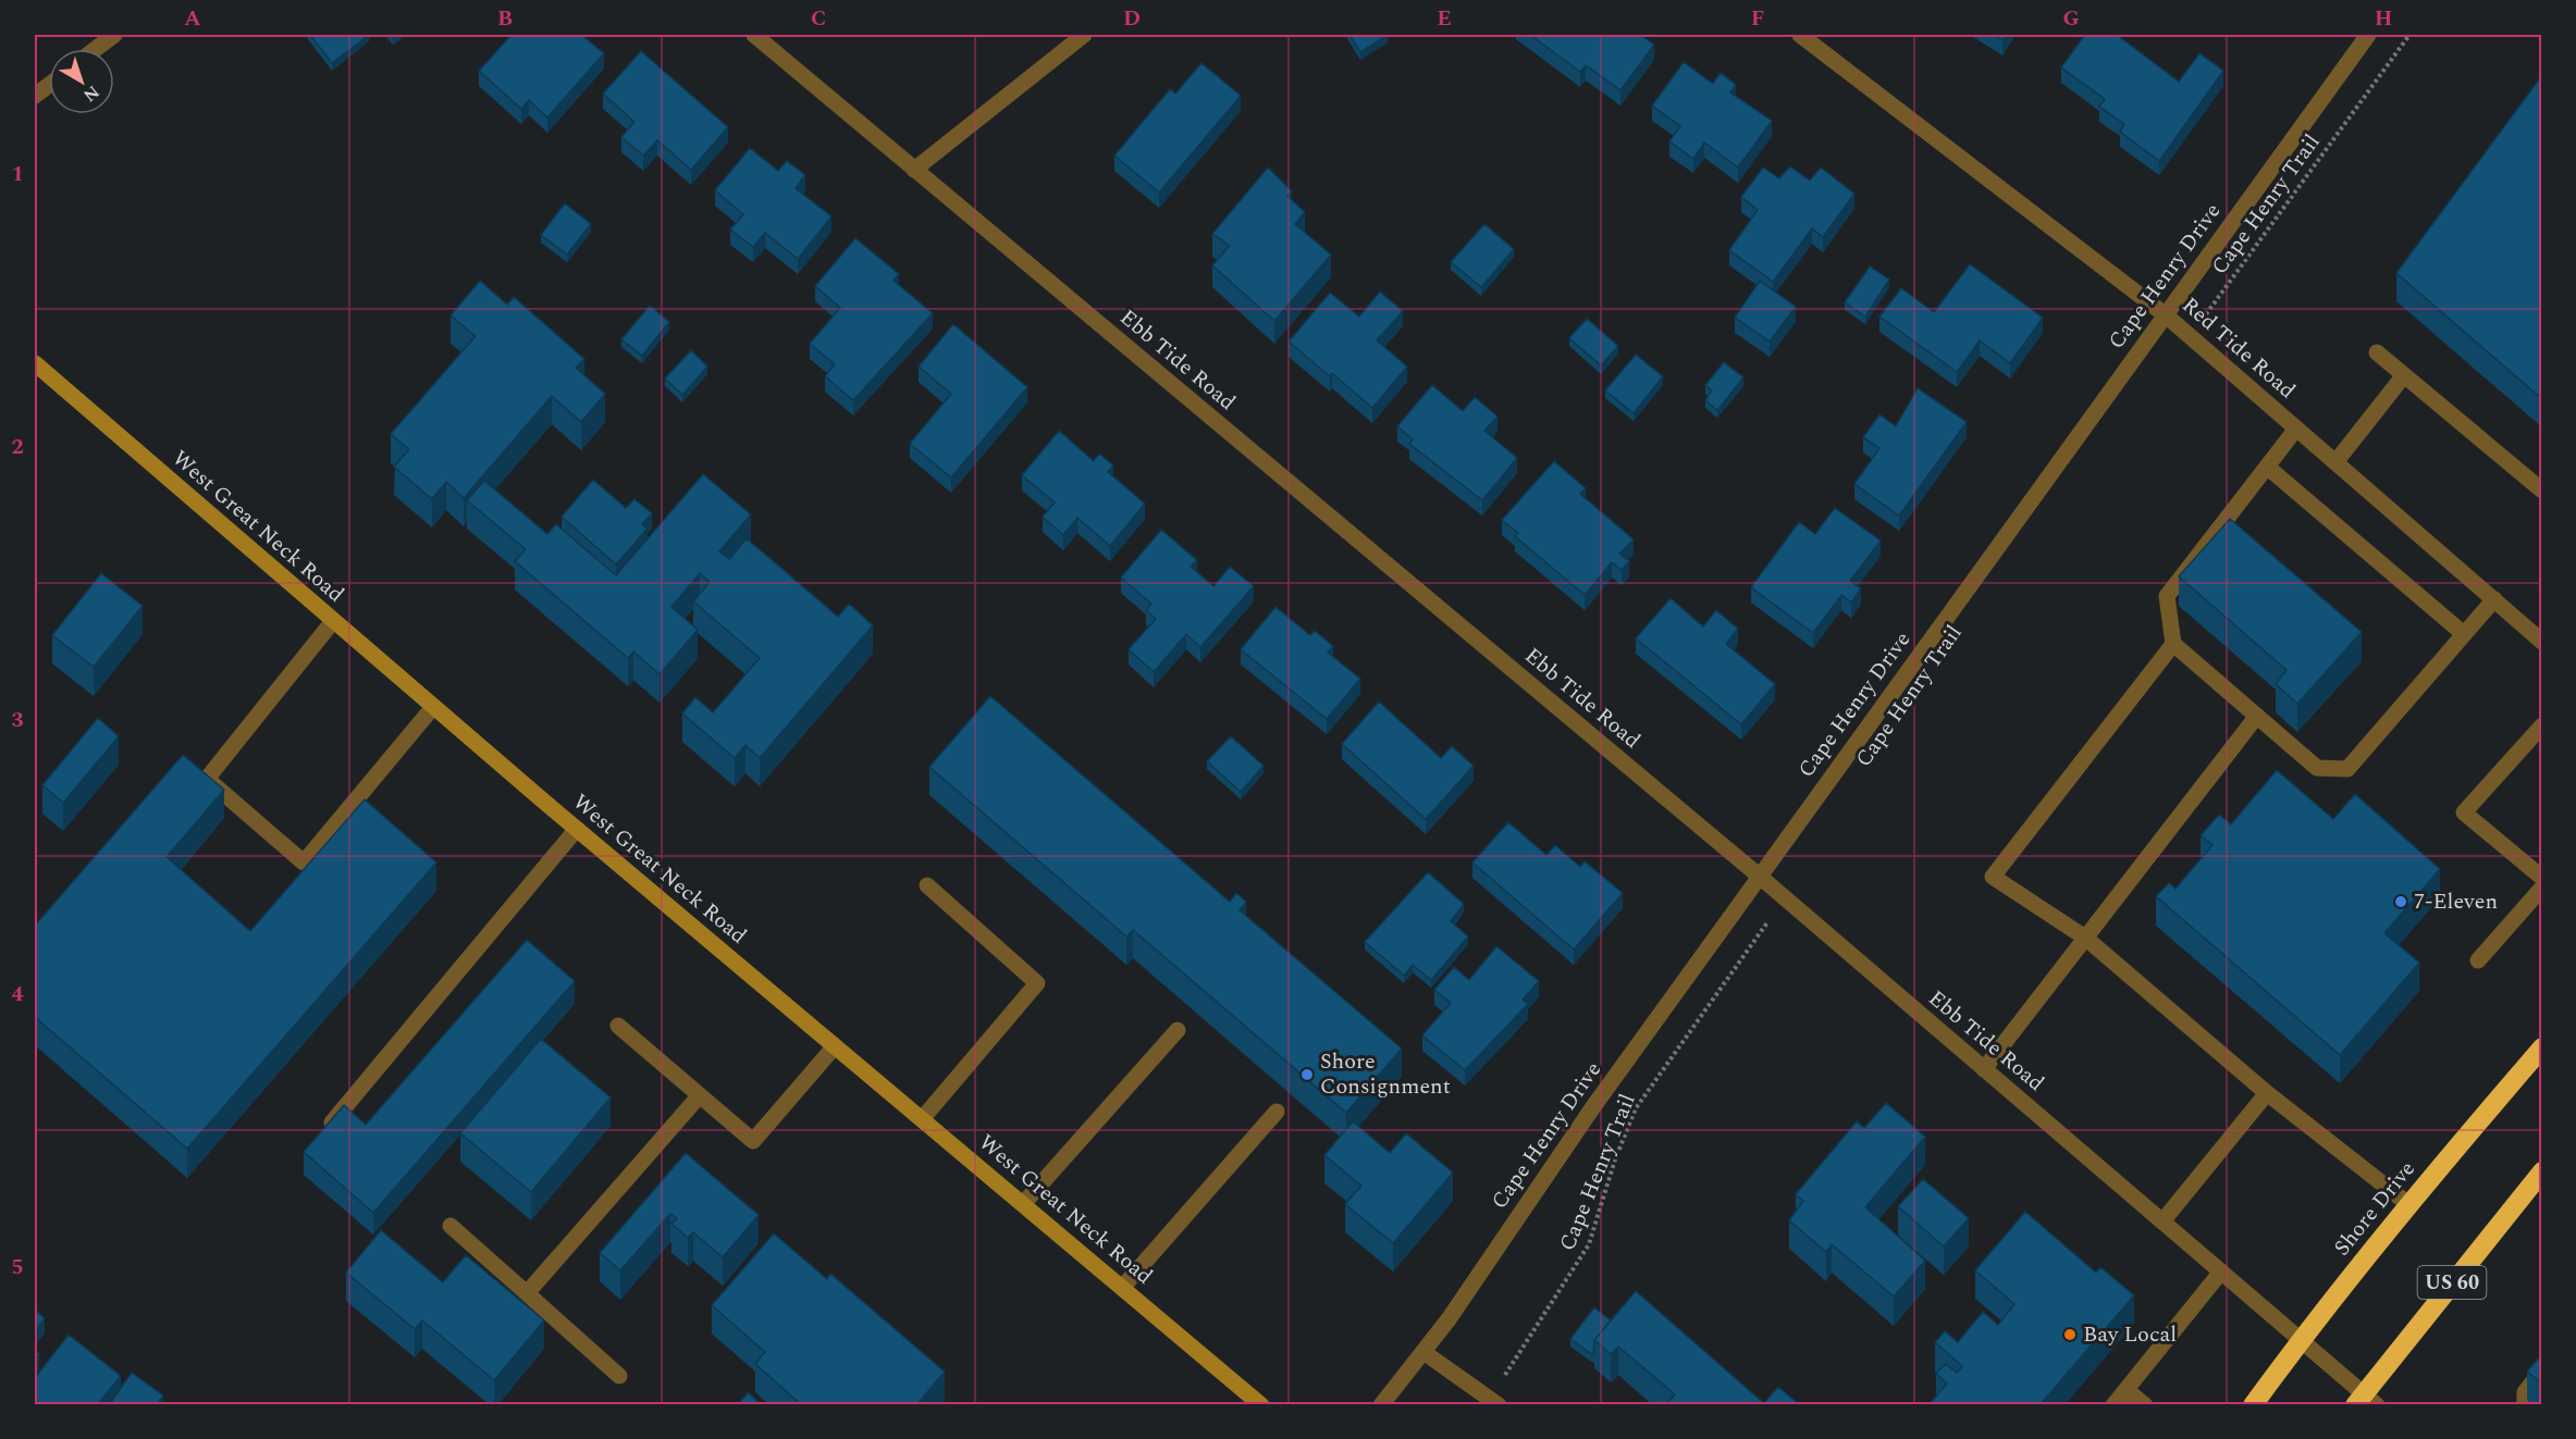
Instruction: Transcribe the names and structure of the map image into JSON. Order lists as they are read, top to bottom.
{
  "streets": {
    "highway": ["Shore Drive", "US 60"],
    "street": [
      "Cape Henry Drive",
      "Red Tide Road",
      "Ebb Tide Road",
      "West Great Neck Road"
    ],
    "path": ["Cape Henry Trail"]
  },
  "crossings": [
    ["Cape Henry Trail", "Red Tide Road"],
    ["Cape Henry Trail", "Ebb Tide Road"],
    ["Cape Henry Drive", "Red Tide Road"],
    ["Cape Henry Drive", "Ebb Tide Road"],
    ["Ebb Tide Road", "Shore Drive"],
    ["Ebb Tide Road", "US 60"]
  ],
  "places": ["7-Eleven", "Shore Consignment", "Bay Local"],
  "north": "bottom right",
  "grid": {
    "columns": [
      "A",
      "B",
      "C",
      "D",
      "E",
      "F",
      "G",
      "H"
    ],
    "rows": [
      "1",
      "2",
      "3",
      "4",
      "5"
    ]
  }
}
